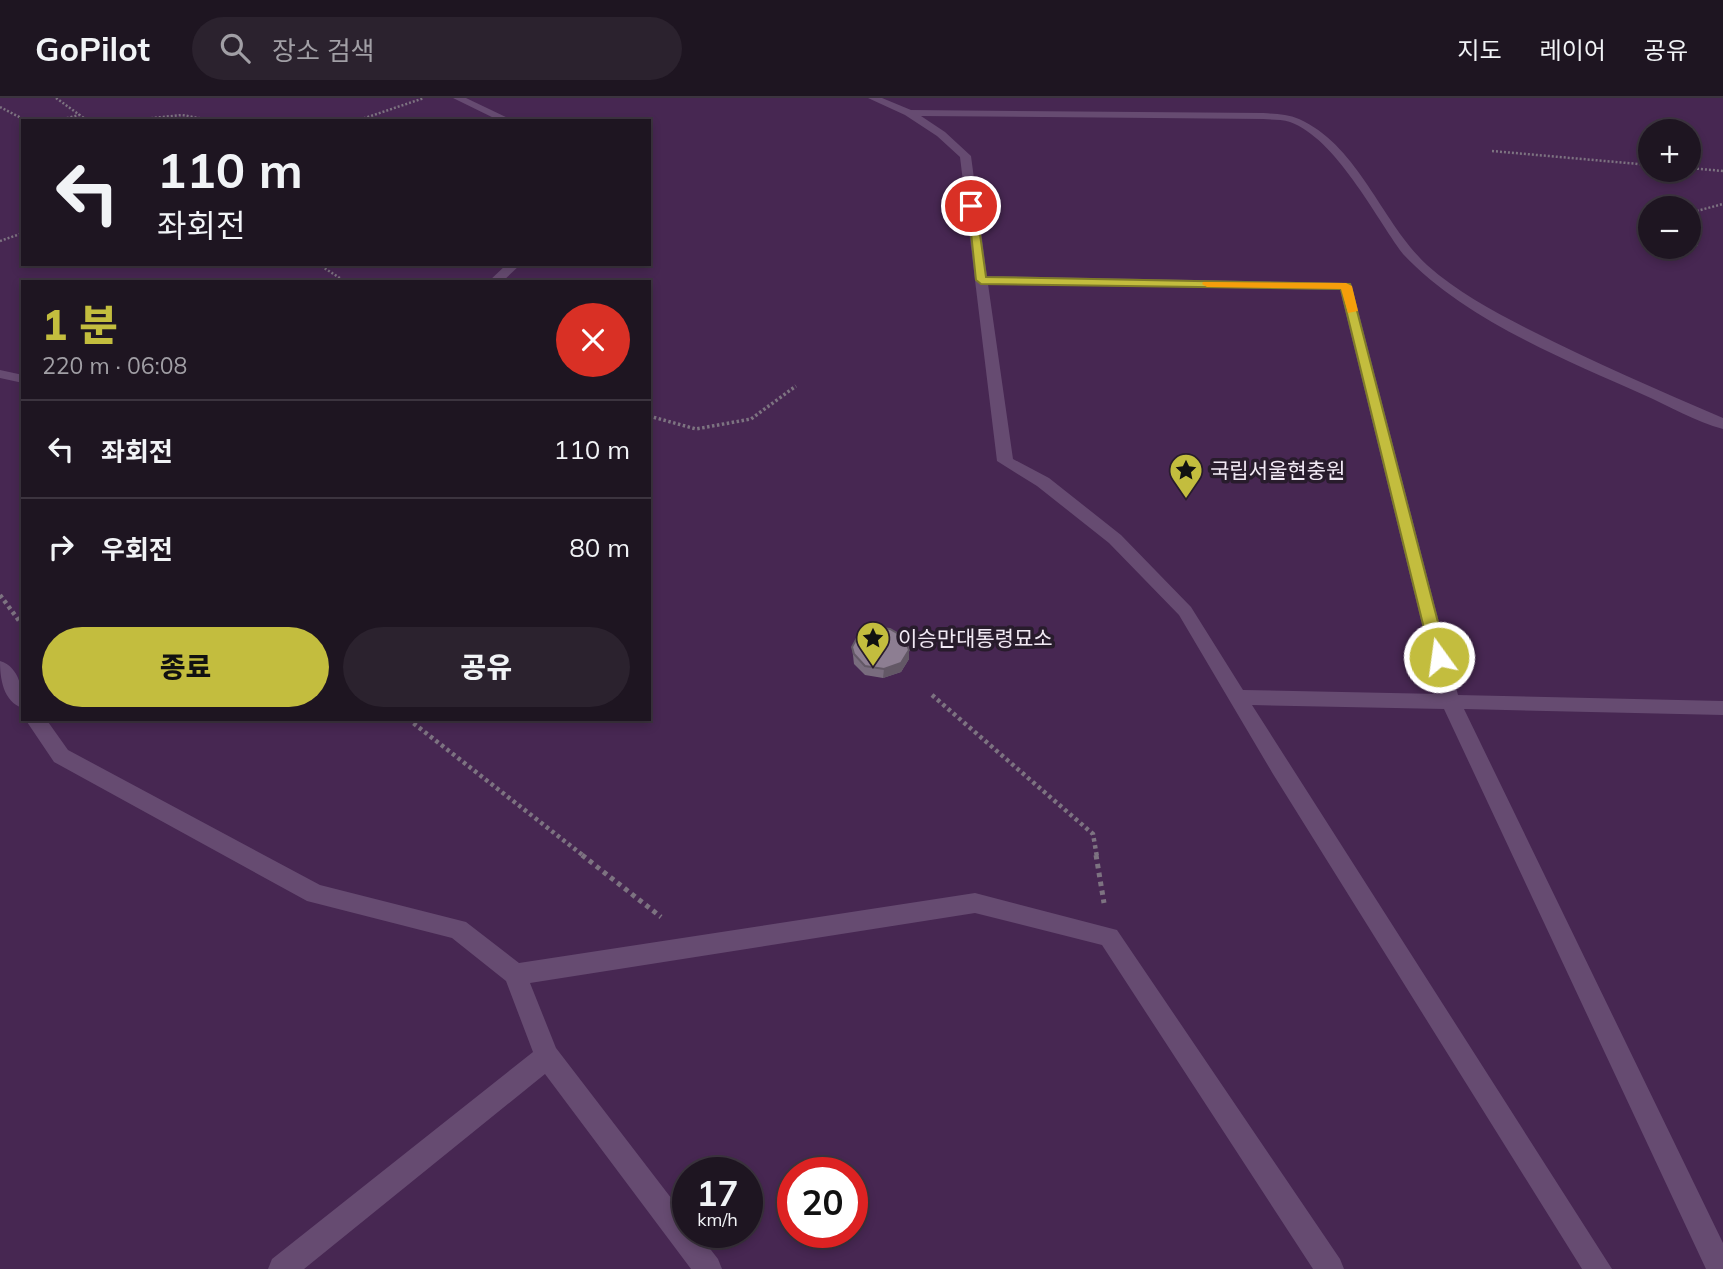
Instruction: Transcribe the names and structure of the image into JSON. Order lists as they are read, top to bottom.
{
  "places": {
    "place": ["국립서울현충원", "이승만대통령묘소"]
  },
  "page": {
    "header": "GoPilot",
    "search": "장소 검색",
    "nav": ["지도", "레이어", "공유"],
    "map_buttons": ["+", "−"],
    "turn": ["110 m", "좌회전"],
    "heading": ["1 분", "220 m · 06:08"],
    "list": [
      {
        "name": "좌회전",
        "value": "110 m"
      },
      {
        "name": "우회전",
        "value": "80 m"
      }
    ],
    "buttons": ["종료", "공유"],
    "speed": "17 km/h",
    "limit": "20"
  }
}
